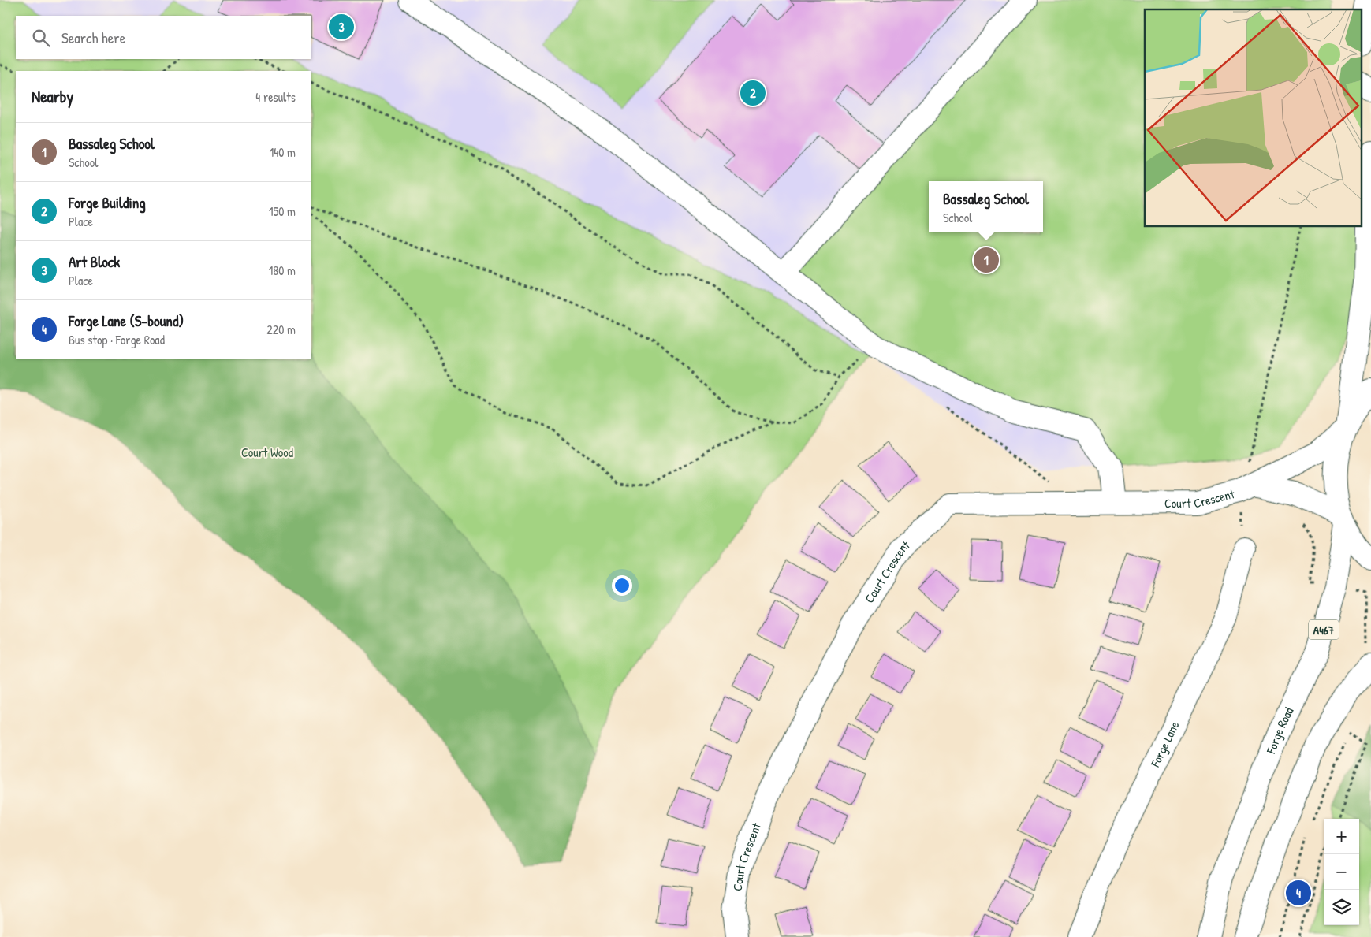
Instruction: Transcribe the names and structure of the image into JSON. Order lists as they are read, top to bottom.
{
  "streets": {
    "street": [
      "Court Crescent",
      "A467",
      "Forge Road",
      "Forge Lane"
    ]
  },
  "crossings": [
    ["Court Crescent", "Forge Road"]
  ],
  "parks": ["Court Wood"],
  "page": {
    "pins": [
      "3",
      "2",
      "1",
      "4"
    ],
    "search": "Search here",
    "heading": ["Nearby", "4 results"],
    "list": [
      {
        "mark": "1",
        "name": "Bassaleg School",
        "note": "School",
        "value": "140 m"
      },
      {
        "mark": "2",
        "name": "Forge Building",
        "note": "Place",
        "value": "150 m"
      },
      {
        "mark": "3",
        "name": "Art Block",
        "note": "Place",
        "value": "180 m"
      },
      {
        "mark": "4",
        "name": "Forge Lane (S-bound)",
        "note": "Bus stop · Forge Road",
        "value": "220 m"
      }
    ],
    "popup": ["Bassaleg School", "School"],
    "map_buttons": ["+", "−"]
  }
}
